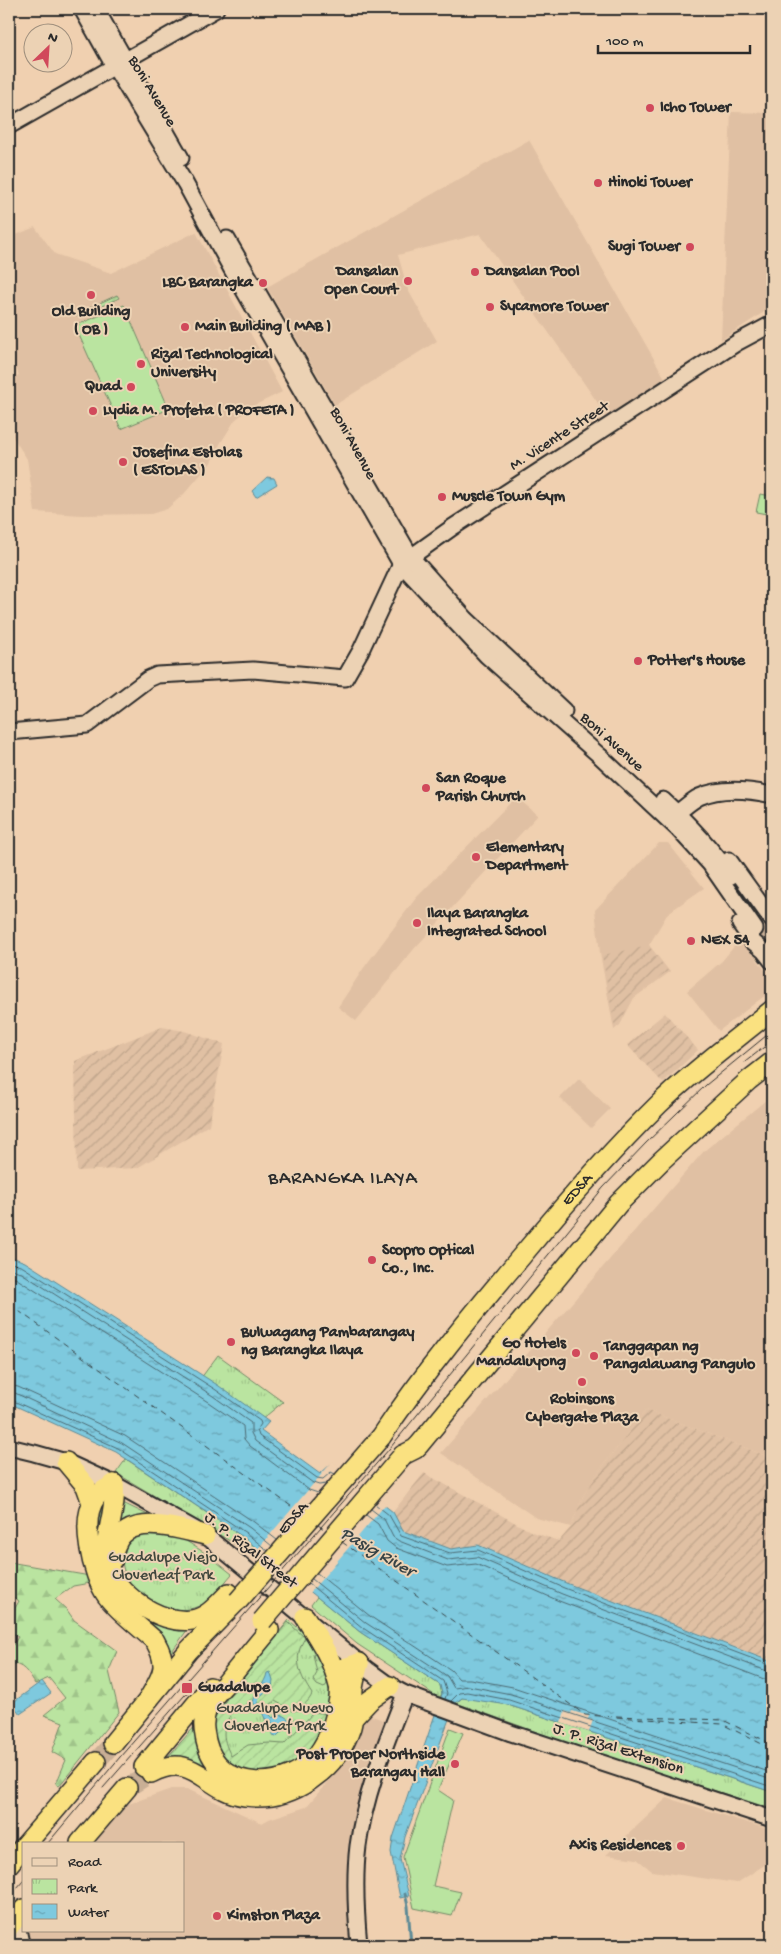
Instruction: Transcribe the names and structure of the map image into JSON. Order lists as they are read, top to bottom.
{
  "streets": {
    "highway": ["EDSA"],
    "main road": [
      "Boni Avenue",
      "M. Vicente Street",
      "J. P. Rizal Street",
      "J. P. Rizal Extension"
    ]
  },
  "crossings": [
    ["Boni Avenue", "M. Vicente Street"],
    ["J. P. Rizal Street", "J. P. Rizal Extension"]
  ],
  "districts": ["BARANGKA ILAYA"],
  "water": ["Pasig River"],
  "parks": ["Guadalupe Viejo Cloverleaf Park", "Guadalupe Nuevo Cloverleaf Park"],
  "places": {
    "other": [
      "Icho Tower",
      "Hinoki Tower",
      "Sugi Tower",
      "Dansalan Pool",
      "Dansalan Open Court",
      "LBC Barangka",
      "Old Building ( OB )",
      "Sycamore Tower",
      "Main Building ( MAB )",
      "Rizal Technological University",
      "Quad",
      "Lydia M. Profeta ( PROFETA )",
      "Josefina Estolas ( ESTOLAS )",
      "Muscle Town Gym",
      "Potter's House",
      "San Roque Parish Church",
      "Elementary Department",
      "Ilaya Barangka Integrated School",
      "NEX 54",
      "Scopro Optical Co., Inc.",
      "Bulwagang Pambarangay ng Barangka Ilaya",
      "Go Hotels Mandaluyong",
      "Tanggapan ng Pangalawang Pangulo",
      "Robinsons Cybergate Plaza",
      "Post Proper Northside Barangay Hall",
      "Axis Residences",
      "Kimston Plaza"
    ],
    "transit": ["Guadalupe"]
  },
  "legend": ["Road", "Park", "Water"],
  "scale_bar": "100 m",
  "north": "top right"
}
